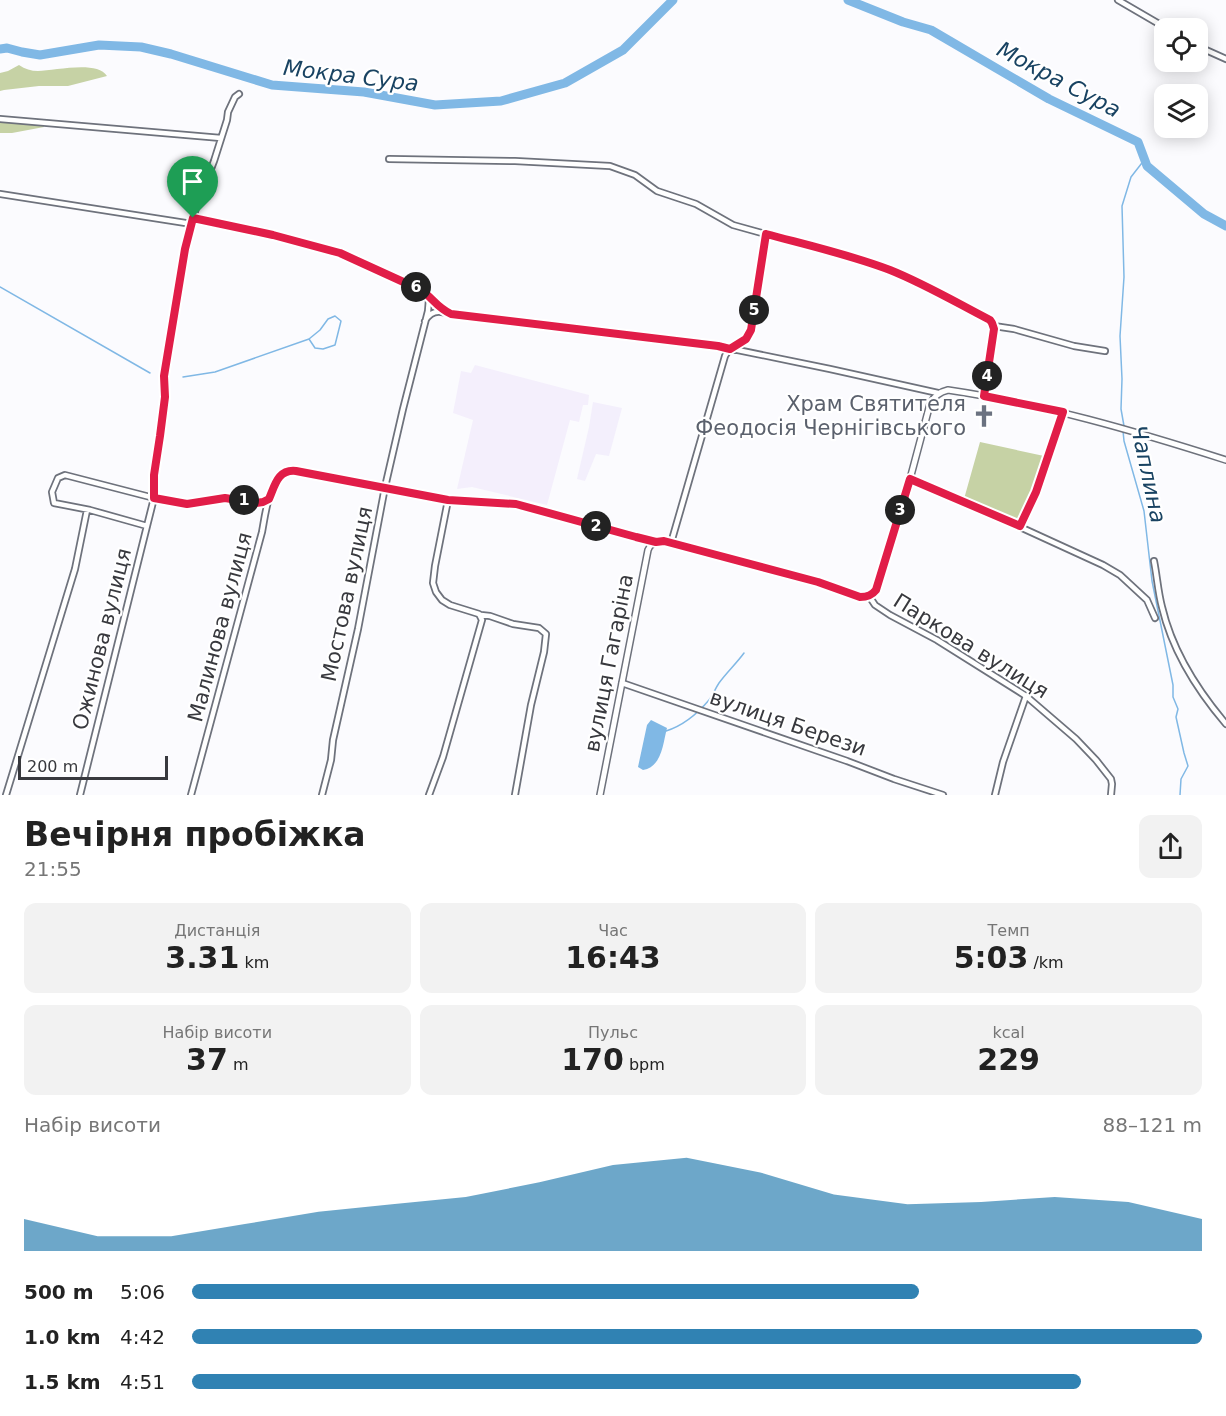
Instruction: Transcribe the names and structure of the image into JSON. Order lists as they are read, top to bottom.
{
  "streets": {
    "street": [
      "Мостова вулиця",
      "Малинова вулиця",
      "Ожинова вулиця",
      "Паркова вулиця",
      "вулиця Гагаріна",
      "вулиця Берези"
    ]
  },
  "crossings": [
    ["Мостова вулиця", "Паркова вулиця"],
    ["Малинова вулиця", "Паркова вулиця"],
    ["Паркова вулиця", "вулиця Гагаріна"],
    ["вулиця Гагаріна", "вулиця Берези"]
  ],
  "water": ["Мокра Сура", "Чаплина"],
  "places": {
    "church": ["Храм Святителя Феодосія Чернігівського"]
  },
  "scale_bar": "200 m",
  "page": {
    "pins": [
      "6",
      "5",
      "4",
      "1",
      "3",
      "2"
    ],
    "scale": "200 m",
    "heading": ["Вечірня пробіжка", "21:55"],
    "stats": [
      ["Дистанція", "3.31 km"],
      ["Час", "16:43"],
      ["Темп", "5:03 /km"],
      ["Набір висоти", "37 m"],
      ["Пульс", "170 bpm"],
      ["kcal", "229"]
    ],
    "chart": ["Набір висоти", "88–121 m"],
    "list": [
      {
        "name": "500 m",
        "note": "5:06"
      },
      {
        "name": "1.0 km",
        "note": "4:42"
      },
      {
        "name": "1.5 km",
        "note": "4:51"
      }
    ]
  }
}
